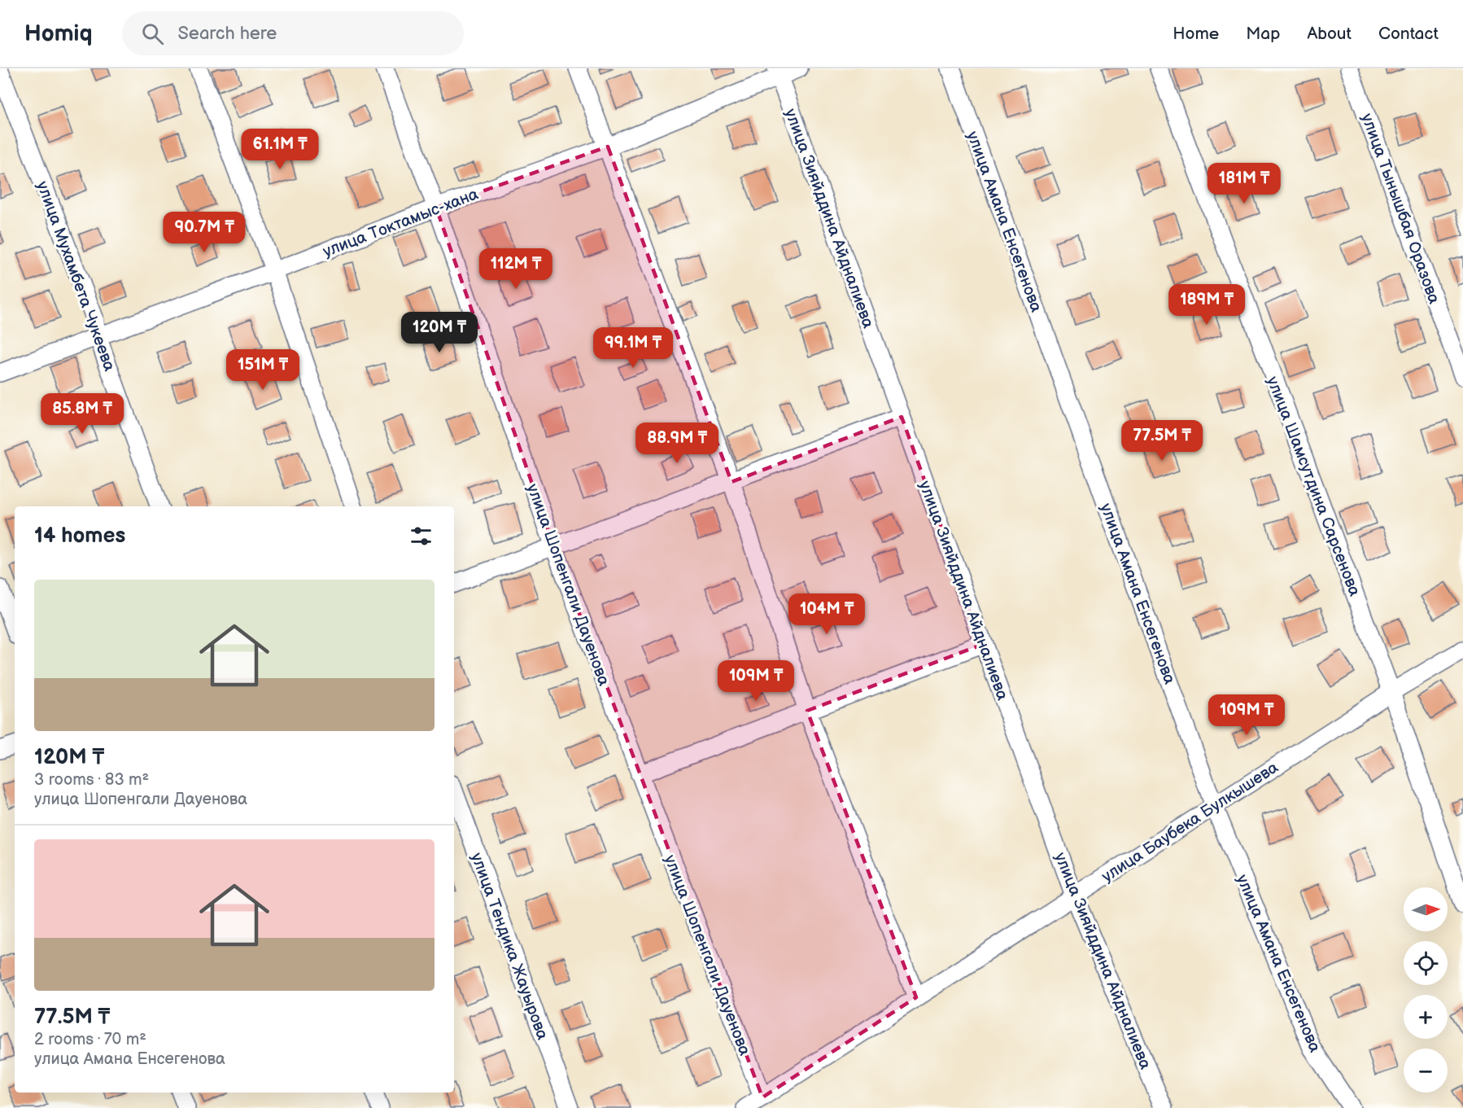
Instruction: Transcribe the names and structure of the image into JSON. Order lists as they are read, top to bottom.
{
  "streets": {
    "street": [
      "улица Тынышбая Оразова",
      "улица Зияйддина Айдналиева",
      "улица Амана Енсегенова",
      "улица Токтамыс-хана",
      "улица Мухамбета Чукеева",
      "улица Шамсутдина Сарсенова",
      "улица Шопенгали Дауенова",
      "улица Баубека Булкышева",
      "улица Тендика Жауырова"
    ]
  },
  "crossings": [
    ["улица Зияйддина Айдналиева", "улица Токтамыс-хана"],
    ["улица Зияйддина Айдналиева", "улица Баубека Булкышева"],
    ["улица Амана Енсегенова", "улица Баубека Булкышева"],
    ["улица Токтамыс-хана", "улица Мухамбета Чукеева"],
    ["улица Токтамыс-хана", "улица Шопенгали Дауенова"],
    ["улица Шамсутдина Сарсенова", "улица Баубека Булкышева"],
    ["улица Шопенгали Дауенова", "улица Баубека Булкышева"]
  ],
  "north": "right",
  "page": {
    "header": "Homiq",
    "search": "Search here",
    "nav": [
      "Home",
      "Map",
      "About",
      "Contact"
    ],
    "price": [
      "61.1M ₸",
      "181M ₸",
      "90.7M ₸",
      "112M ₸",
      "189M ₸",
      "120M ₸",
      "99.1M ₸",
      "151M ₸",
      "85.8M ₸",
      "77.5M ₸",
      "88.9M ₸",
      "104M ₸",
      "109M ₸",
      "109M ₸"
    ],
    "heading": "14 homes",
    "list": [
      {
        "name": "120M ₸",
        "note": "3 rooms · 83 m² · улица Шопенгали Дауенова"
      },
      {
        "name": "77.5M ₸",
        "note": "2 rooms · 70 m² · улица Амана Енсегенова"
      }
    ],
    "map_buttons": ["+", "−"]
  }
}
